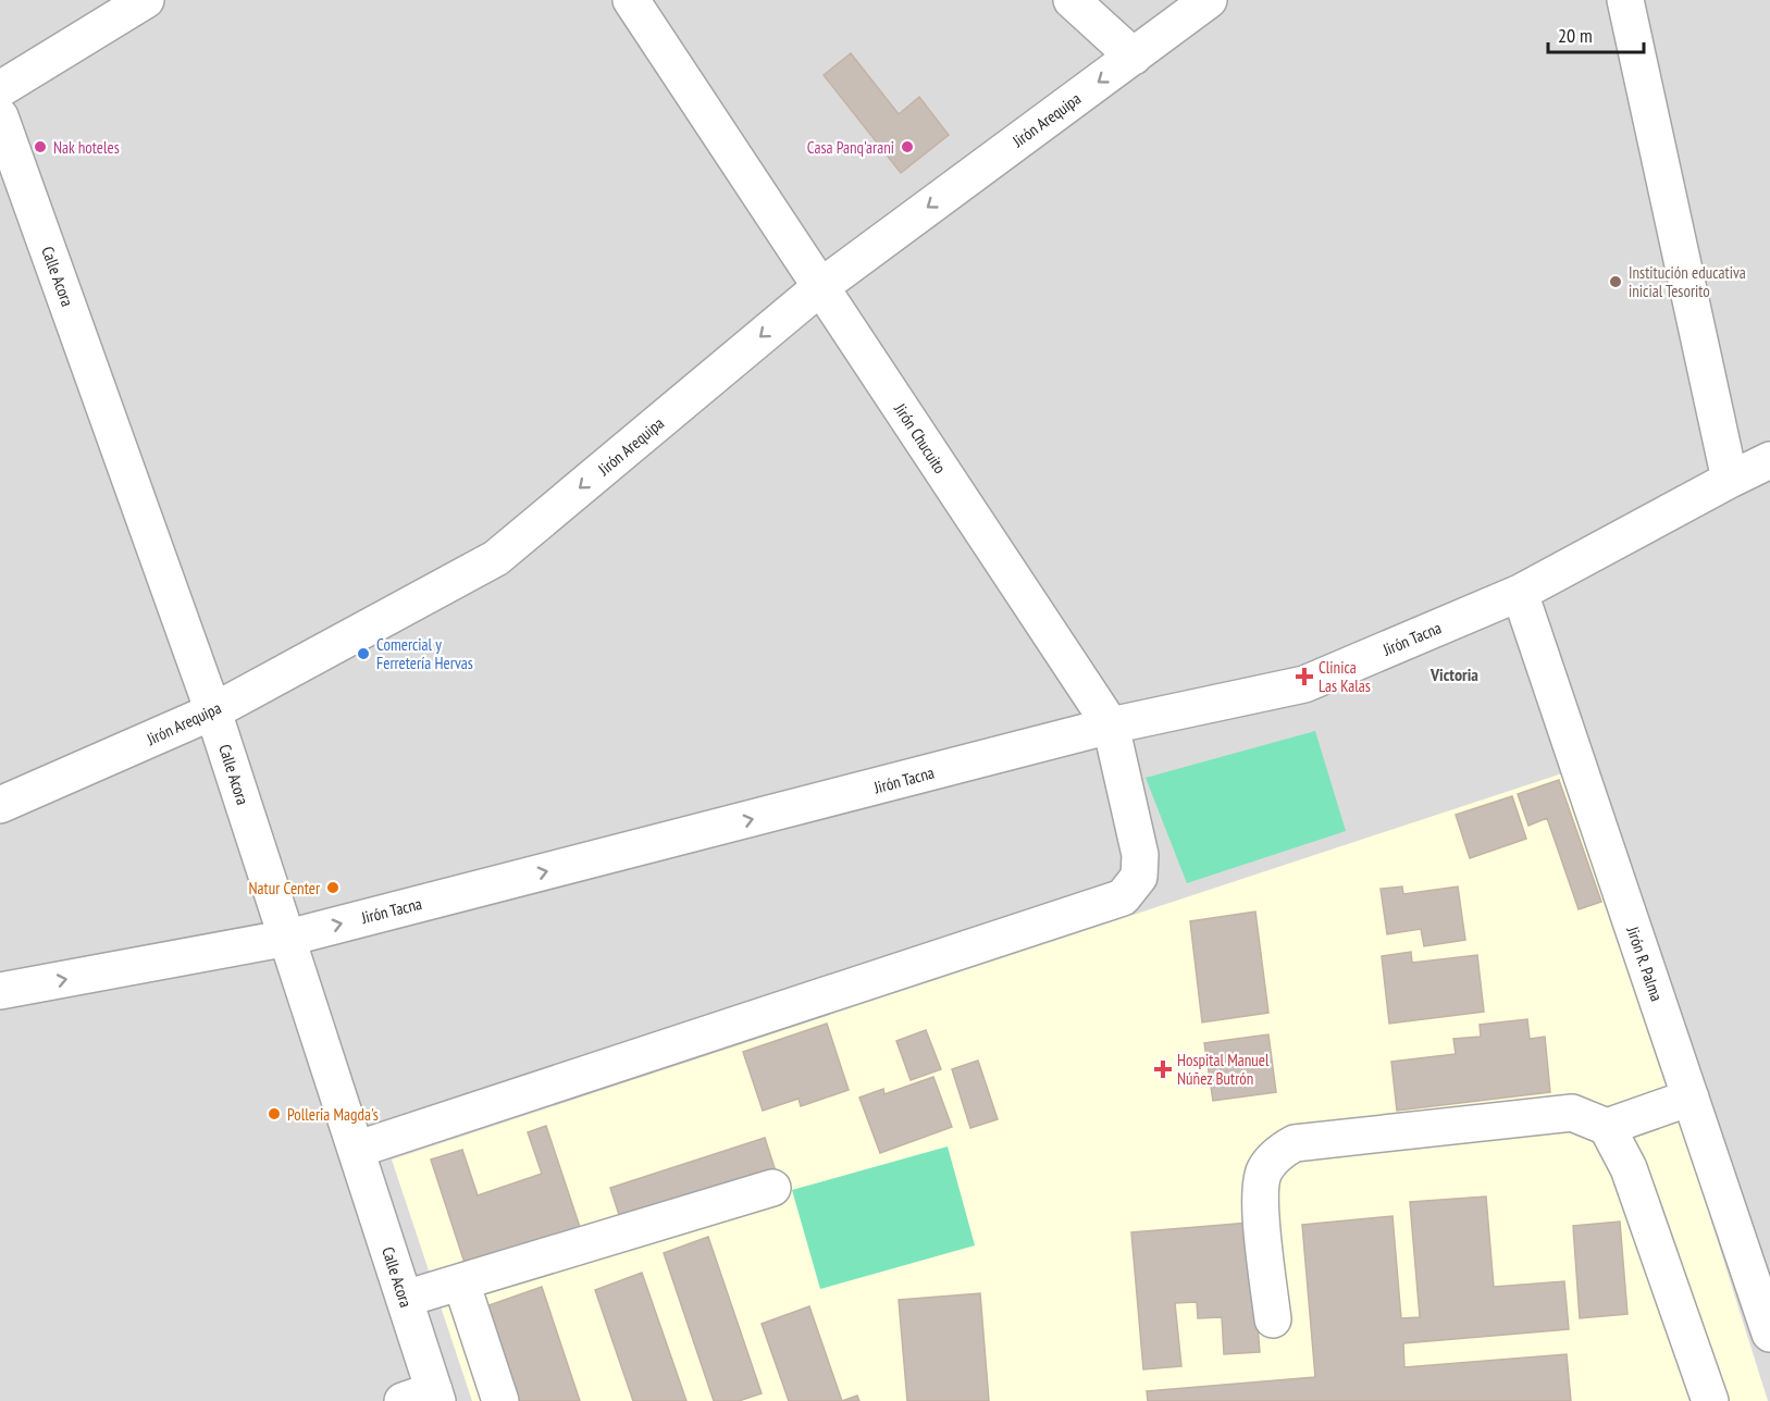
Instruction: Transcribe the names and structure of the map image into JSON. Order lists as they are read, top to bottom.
{
  "streets": {
    "street": [
      "Jirón Arequipa",
      "Calle Acora",
      "Jirón Chucuito",
      "Jirón Tacna",
      "Jirón R. Palma"
    ]
  },
  "crossings": [
    ["Jirón Arequipa", "Calle Acora"],
    ["Jirón Arequipa", "Jirón Chucuito"],
    ["Calle Acora", "Jirón Chucuito"],
    ["Calle Acora", "Jirón Tacna"],
    ["Jirón Chucuito", "Jirón Tacna"],
    ["Jirón Tacna", "Jirón R. Palma"]
  ],
  "one_way": ["Jirón Arequipa", "Jirón Tacna"],
  "districts": ["Victoria"],
  "places": {
    "other": [
      "Nak hoteles",
      "Casa Panq'arani",
      "Institución educativa inicial Tesorito",
      "Comercial y Ferretería Hervas",
      "Natur Center",
      "Polleria Magda's"
    ],
    "health": ["Clinica Las Kalas", "Hospital Manuel Núñez Butrón"]
  },
  "scale_bar": "20 m"
}
